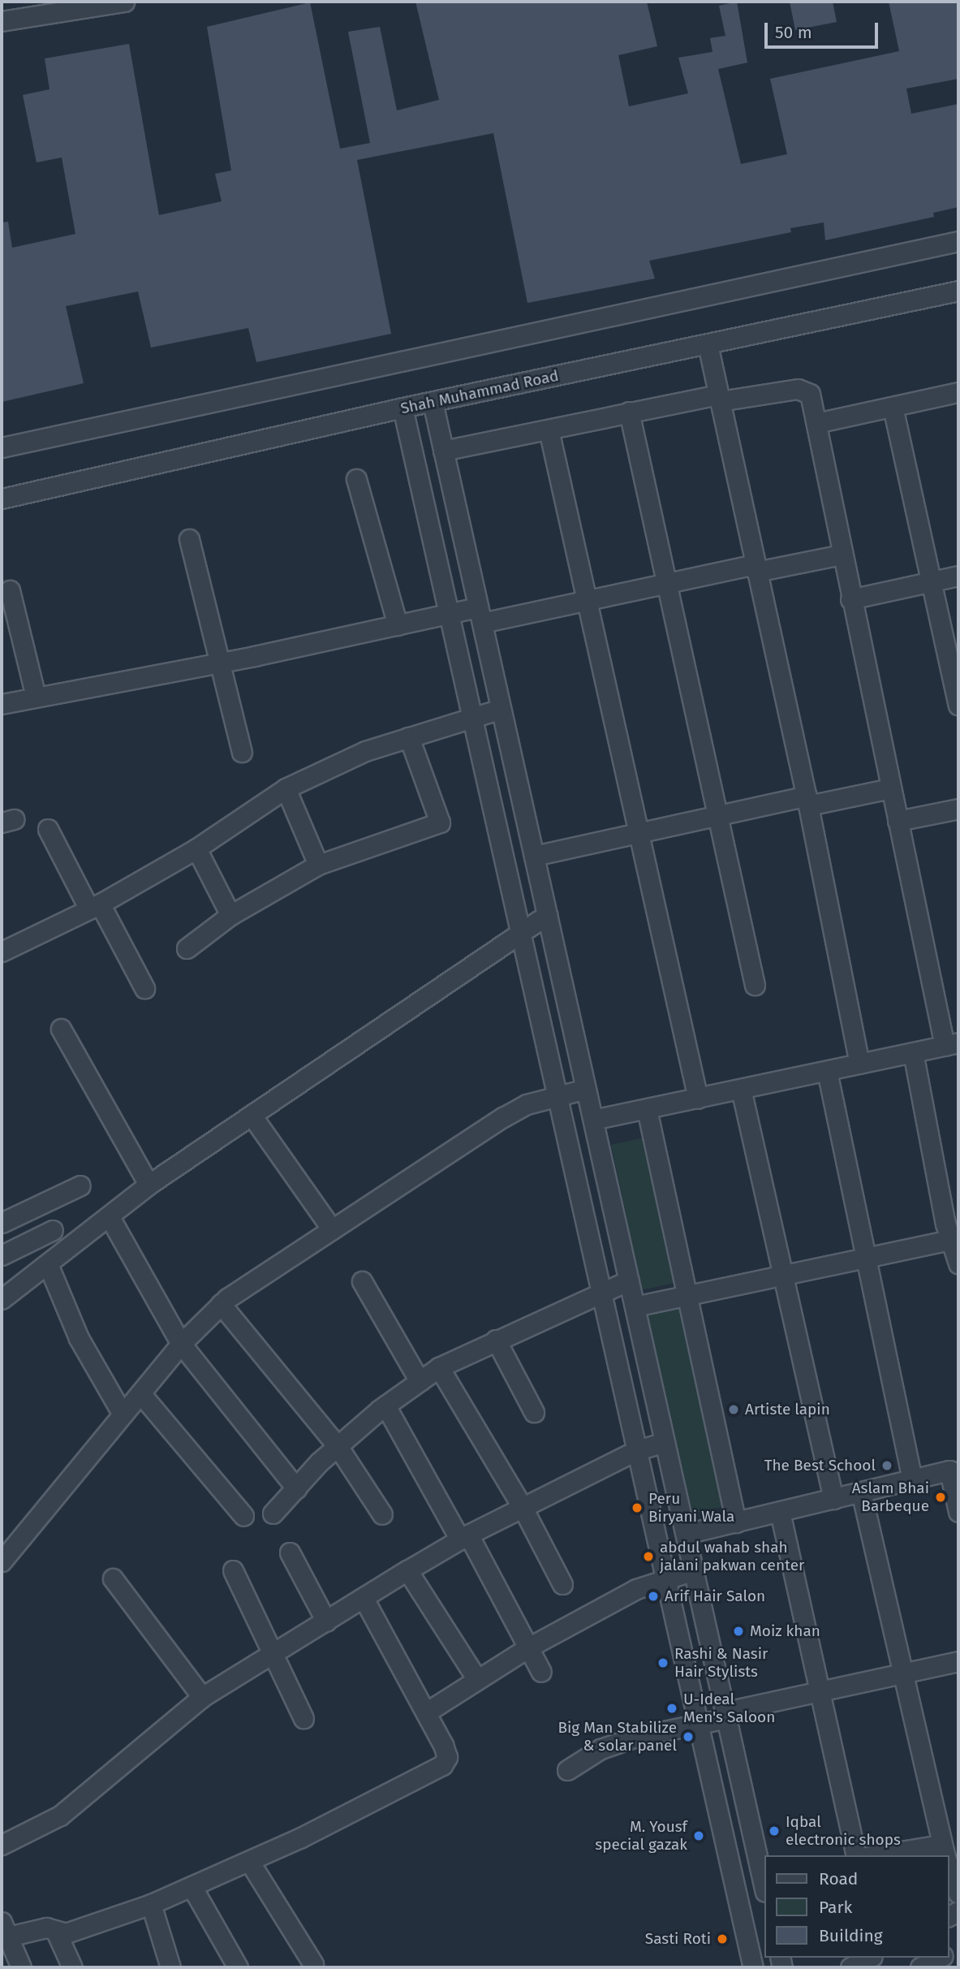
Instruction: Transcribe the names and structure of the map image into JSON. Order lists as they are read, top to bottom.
{
  "streets": {
    "street": ["Shah Muhammad Road"]
  },
  "places": [
    "Artiste lapin",
    "The Best School",
    "Aslam Bhai Barbeque",
    "Peru Biryani Wala",
    "abdul wahab shah jalani pakwan center",
    "Arif Hair Salon",
    "Moiz khan",
    "Rashi & Nasir Hair Stylists",
    "U-Ideal Men's Saloon",
    "Big Man Stabilize & solar panel",
    "Iqbal electronic shops",
    "M. Yousf special gazak",
    "Sasti Roti"
  ],
  "legend": ["Road", "Park", "Building"],
  "scale_bar": "50 m"
}
